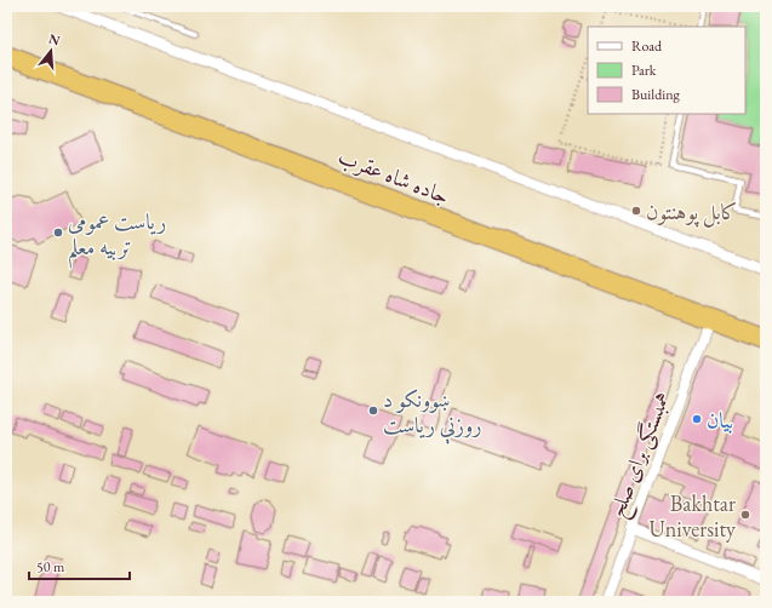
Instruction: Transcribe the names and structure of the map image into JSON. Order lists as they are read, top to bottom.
{
  "streets": {
    "highway": ["جاده شاه عقرب"],
    "street": ["همبستگی برای صلح"]
  },
  "crossings": [
    ["جاده شاه عقرب", "همبستگی برای صلح"]
  ],
  "places": [
    "کابل پوهنتون",
    "ریاست عمومی تربیه معلم",
    "ښوونکو د روزنې رياست",
    "بیان",
    "Bakhtar University"
  ],
  "legend": ["Road", "Park", "Building"],
  "scale_bar": "50 m",
  "north": "top"
}
